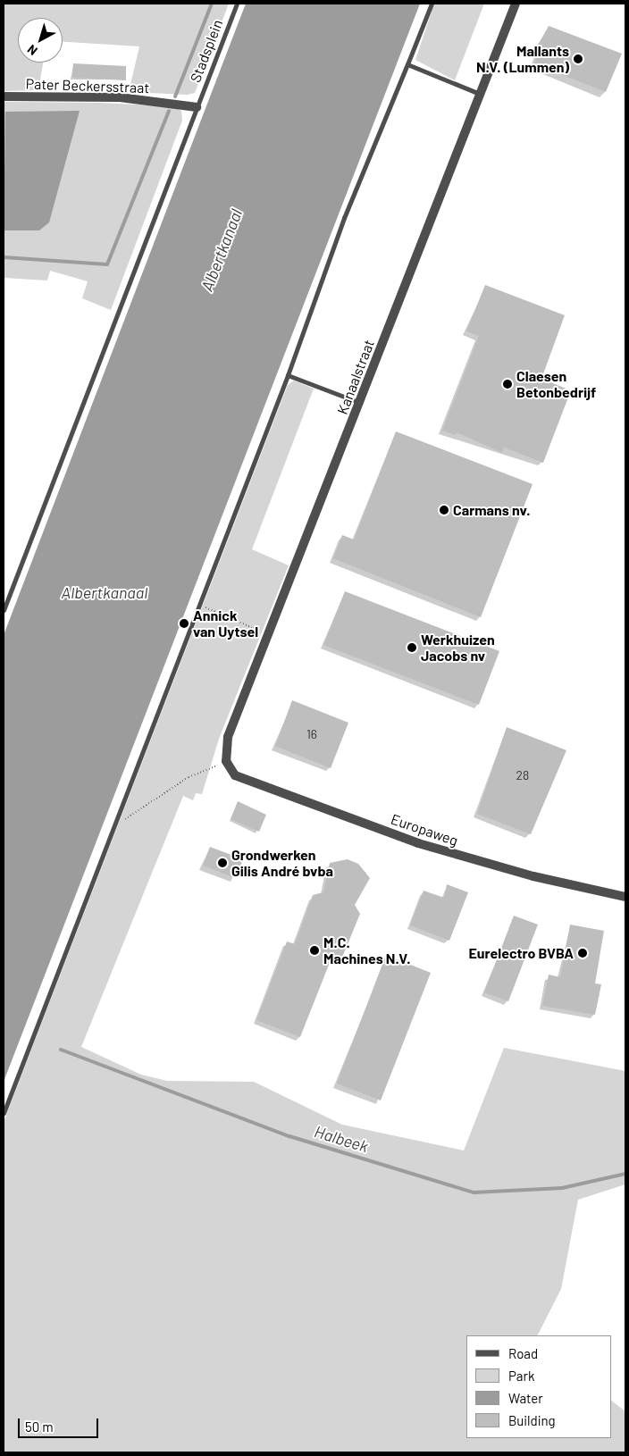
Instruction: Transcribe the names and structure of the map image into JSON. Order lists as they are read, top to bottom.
{
  "streets": {
    "street": ["Pater Beckersstraat", "Kanaalstraat", "Europaweg"],
    "lane": ["Stadsplein"]
  },
  "crossings": [
    ["Stadsplein", "Pater Beckersstraat"],
    ["Kanaalstraat", "Europaweg"]
  ],
  "water": ["Albertkanaal", "Halbeek"],
  "places": [
    "Mallants N.V. (Lummen)",
    "Claesen Betonbedrijf",
    "Carmans nv.",
    "Annick van Uytsel",
    "Werkhuizen Jacobs nv",
    "Grondwerken Gilis André bvba",
    "M.C. Machines N.V.",
    "Eurelectro BVBA"
  ],
  "house_numbers": ["16", "28"],
  "legend": [
    "Road",
    "Park",
    "Water",
    "Building"
  ],
  "scale_bar": "50 m",
  "north": "bottom left"
}
